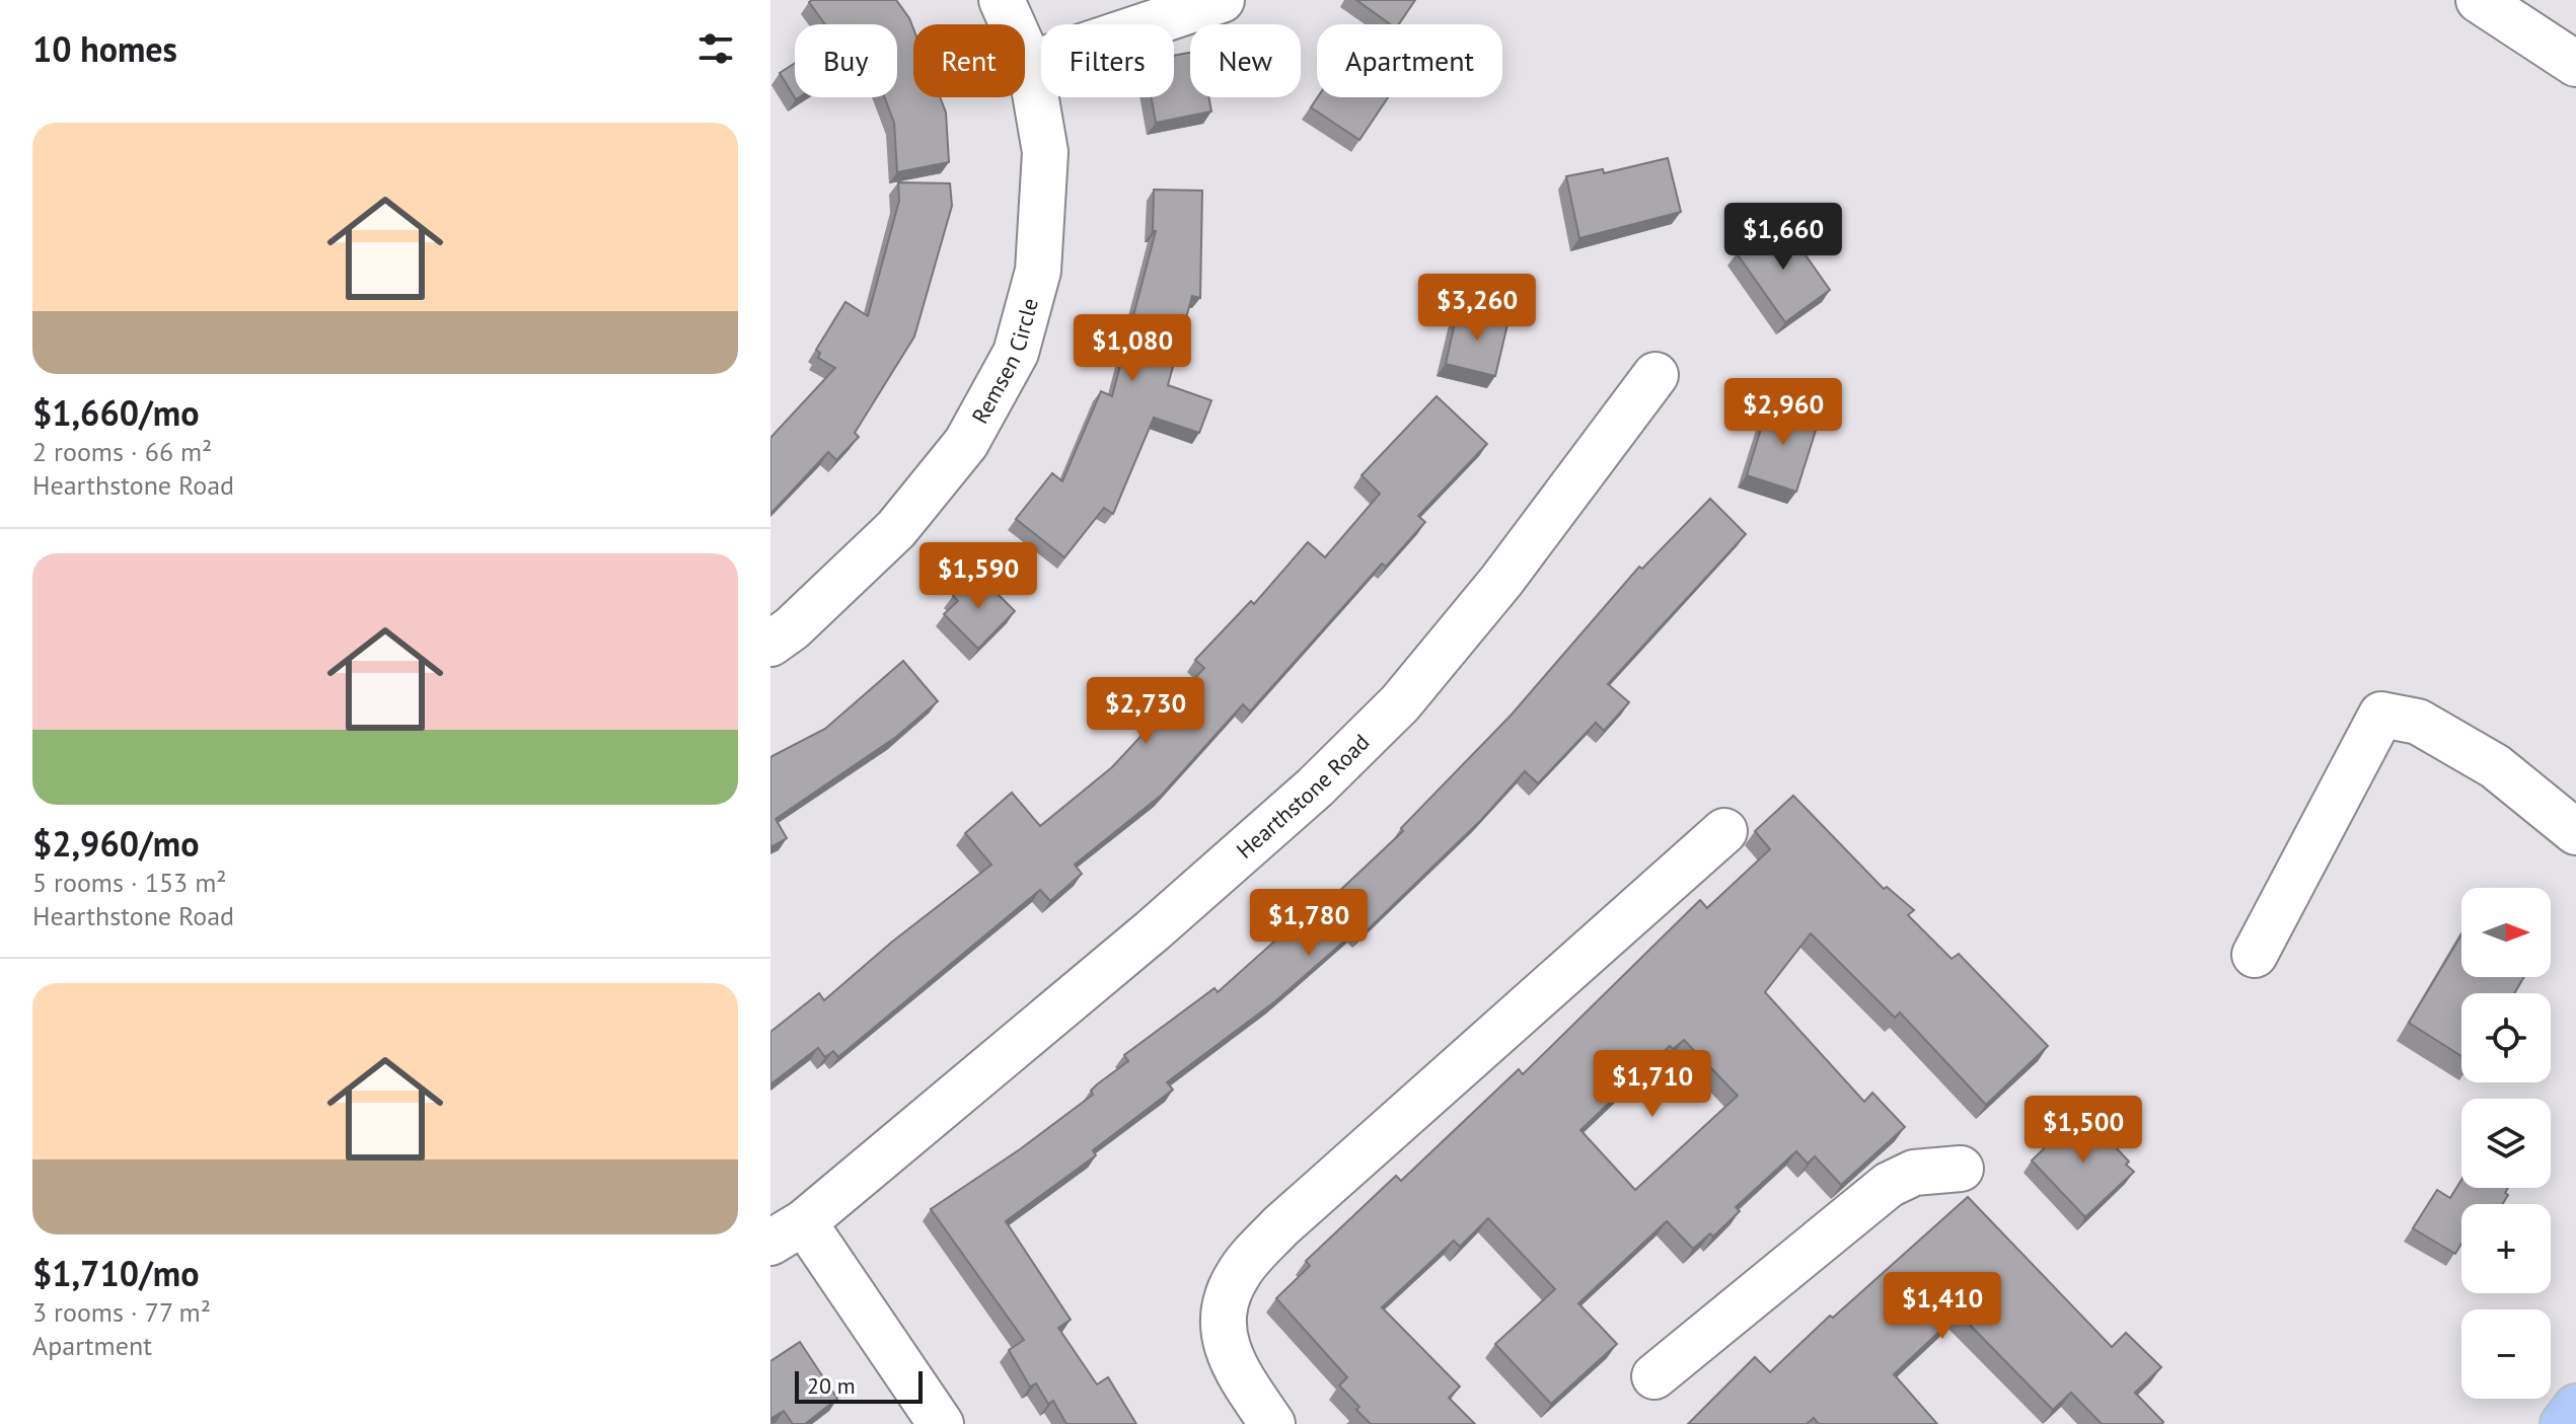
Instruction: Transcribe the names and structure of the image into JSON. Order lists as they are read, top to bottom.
{
  "streets": {
    "street": ["Remsen Circle", "Hearthstone Road"]
  },
  "scale_bar": "20 m",
  "north": "right",
  "page": {
    "heading": "10 homes",
    "chip": [
      "Buy",
      "Rent",
      "Filters",
      "New",
      "Apartment"
    ],
    "list": [
      {
        "name": "$1,660/mo",
        "note": "2 rooms · 66 m² · Hearthstone Road"
      },
      {
        "name": "$2,960/mo",
        "note": "5 rooms · 153 m² · Hearthstone Road"
      },
      {
        "name": "$1,710/mo",
        "note": "3 rooms · 77 m² · Apartment"
      }
    ],
    "price": [
      "$1,660",
      "$3,260",
      "$1,080",
      "$2,960",
      "$1,590",
      "$2,730",
      "$1,780",
      "$1,710",
      "$1,500",
      "$1,410"
    ],
    "map_buttons": ["+", "−"],
    "scale": "20 m"
  }
}
